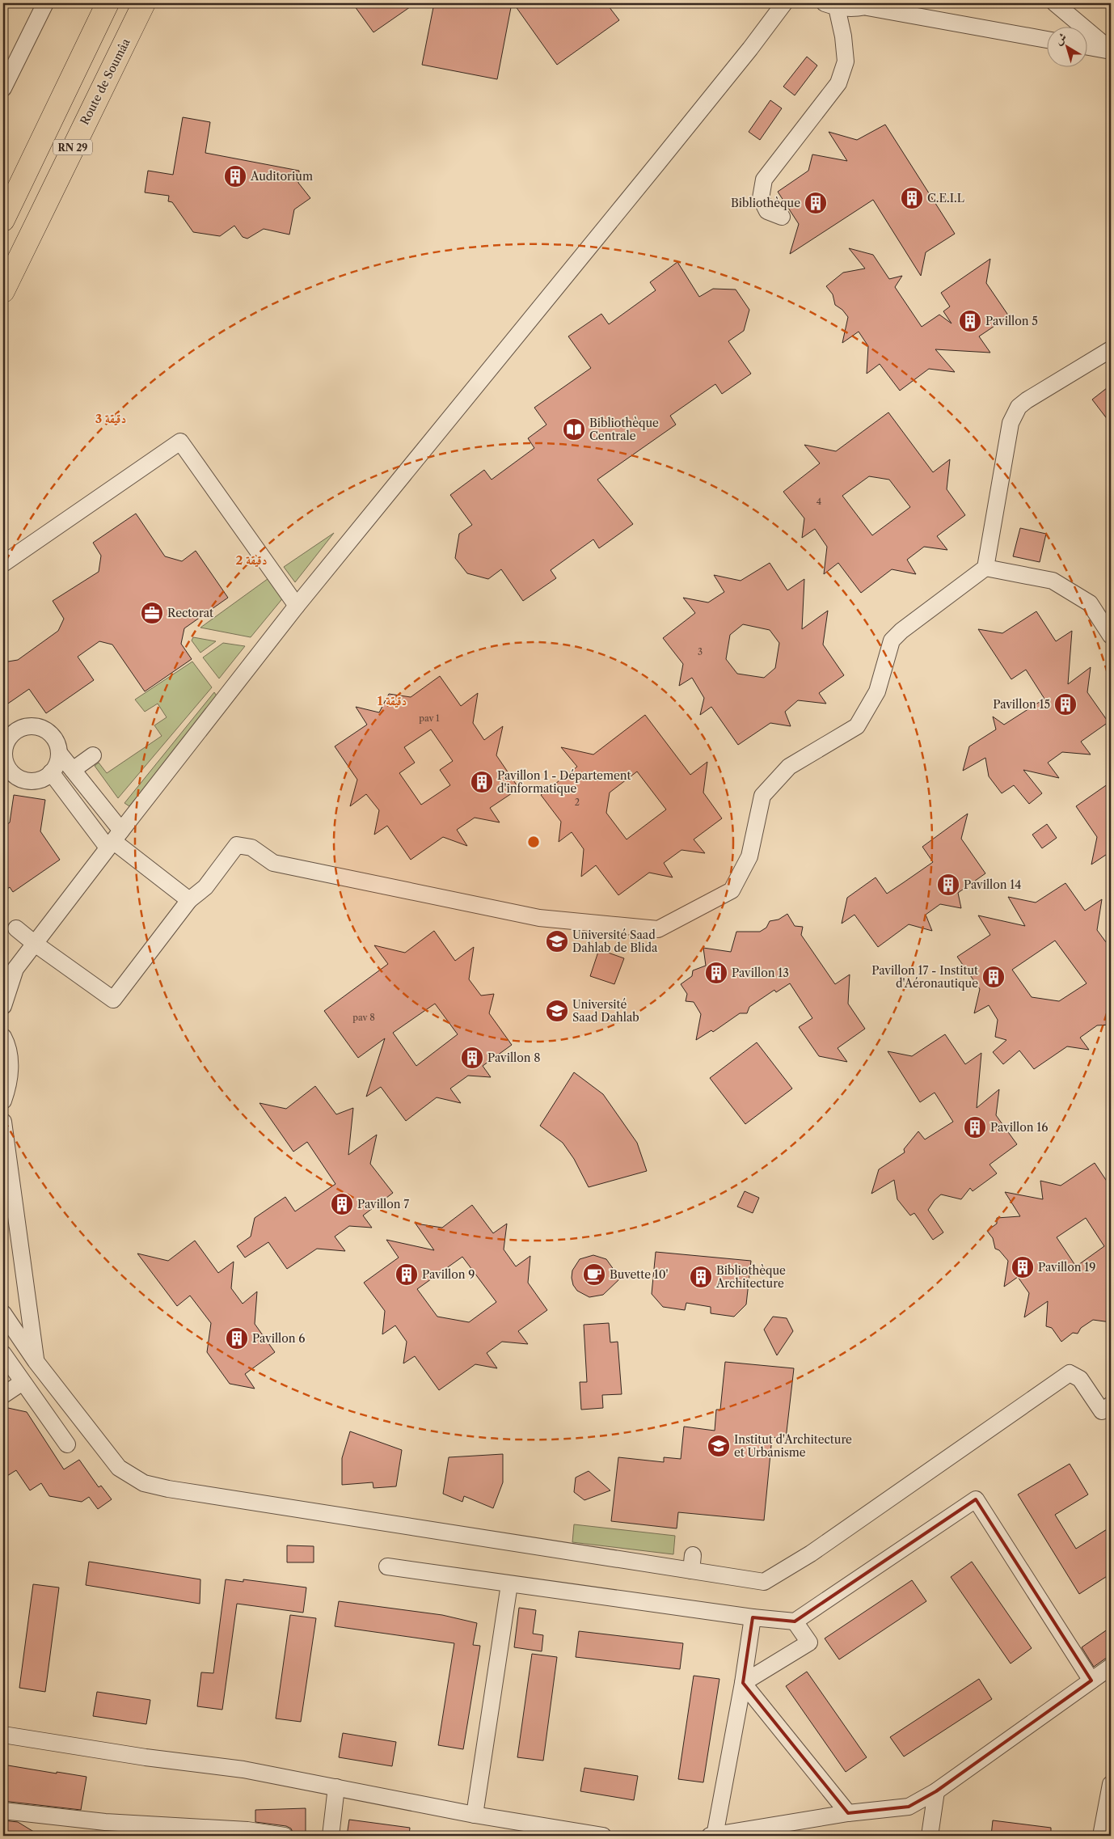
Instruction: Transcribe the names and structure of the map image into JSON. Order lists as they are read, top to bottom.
{
  "streets": {
    "highway": ["Route de Soumâa", "RN 29"]
  },
  "places": {
    "building": [
      "Auditorium",
      "C.E.I.L",
      "Bibliothèque",
      "Pavillon 5",
      "Pavillon 15",
      "Pavillon 1 - Département d'informatique",
      "Pavillon 14",
      "Pavillon 13",
      "Pavillon 17 - Institut d'Aéronautique",
      "Pavillon 8",
      "Pavillon 16",
      "Pavillon 7",
      "Pavillon 19",
      "Pavillon 9",
      "Bibliothèque Architecture",
      "Pavillon 6"
    ],
    "library": ["Bibliothèque Centrale"],
    "office": ["Rectorat"],
    "school or university": ["Université Saad Dahlab de Blida", "Université Saad Dahlab", "Institut d'Architecture et Urbanisme"],
    "cafe": ["Buvette 10'"]
  },
  "house_numbers": [
    "4",
    "3",
    "pav 1",
    "2",
    "pav 8"
  ],
  "north": "top left",
  "rings": ["3 دقيقة", "2 دقيقة", "1 دقيقة"]
}
